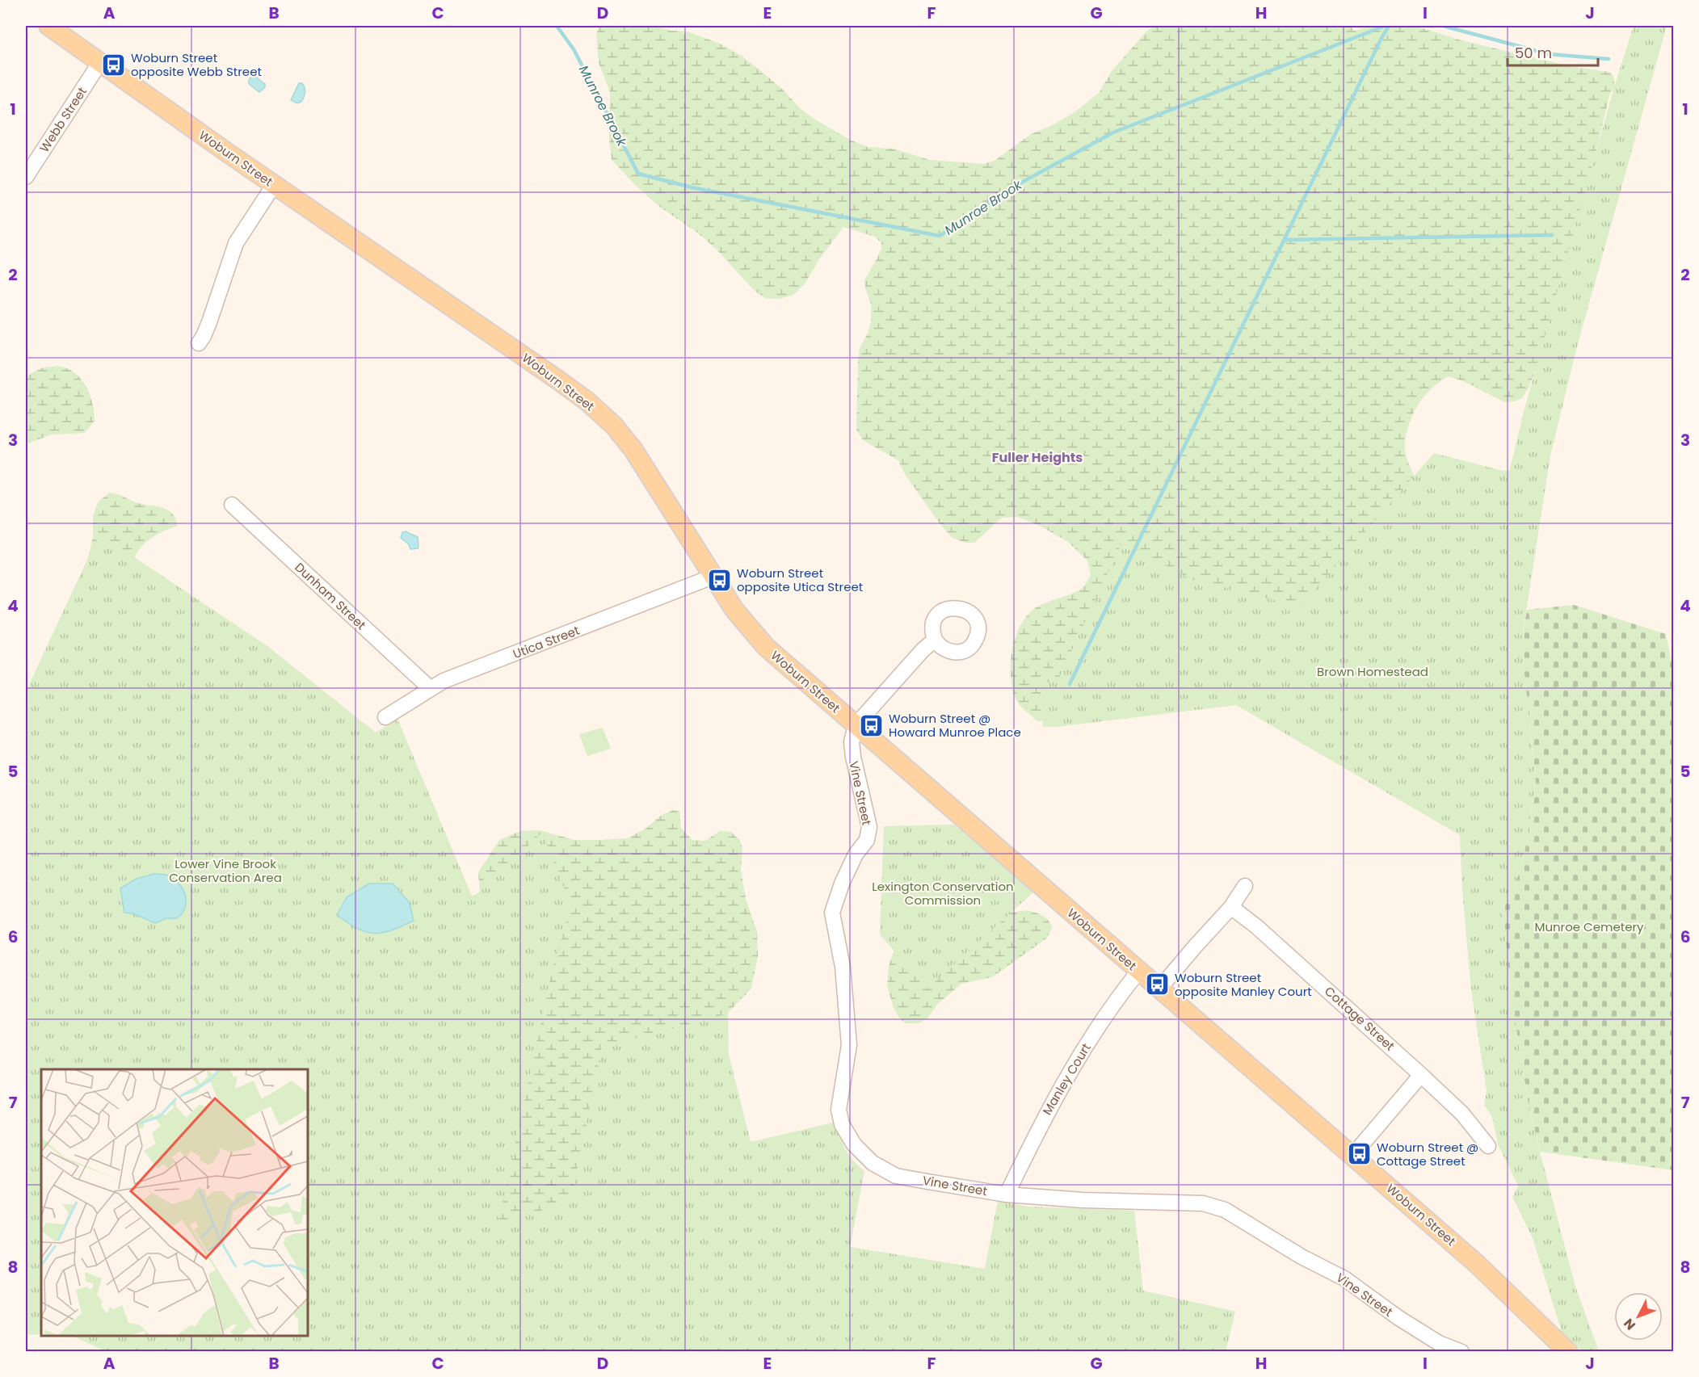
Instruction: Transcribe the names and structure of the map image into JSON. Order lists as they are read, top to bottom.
{
  "streets": {
    "main road": ["Woburn Street"],
    "street": [
      "Webb Street",
      "Dunham Street",
      "Utica Street",
      "Vine Street",
      "Cottage Street",
      "Manley Court"
    ]
  },
  "crossings": [
    ["Webb Street", "Woburn Street"],
    ["Woburn Street", "Utica Street"],
    ["Woburn Street", "Vine Street"],
    ["Woburn Street", "Manley Court"],
    ["Dunham Street", "Utica Street"],
    ["Vine Street", "Manley Court"]
  ],
  "districts": ["Fuller Heights"],
  "water": ["Munroe Brook"],
  "parks": [
    "Brown Homestead",
    "Lower Vine Brook Conservation Area",
    "Lexington Conservation Commission",
    "Munroe Cemetery"
  ],
  "places": {
    "bus stop": [
      "Woburn Street opposite Webb Street",
      "Woburn Street opposite Utica Street",
      "Woburn Street @ Howard Munroe Place",
      "Woburn Street opposite Manley Court",
      "Woburn Street @ Cottage Street"
    ]
  },
  "scale_bar": "50 m",
  "north": "bottom left",
  "grid": {
    "columns": [
      "A",
      "B",
      "C",
      "D",
      "E",
      "F",
      "G",
      "H",
      "I",
      "J"
    ],
    "rows": [
      "1",
      "2",
      "3",
      "4",
      "5",
      "6",
      "7",
      "8"
    ]
  }
}
